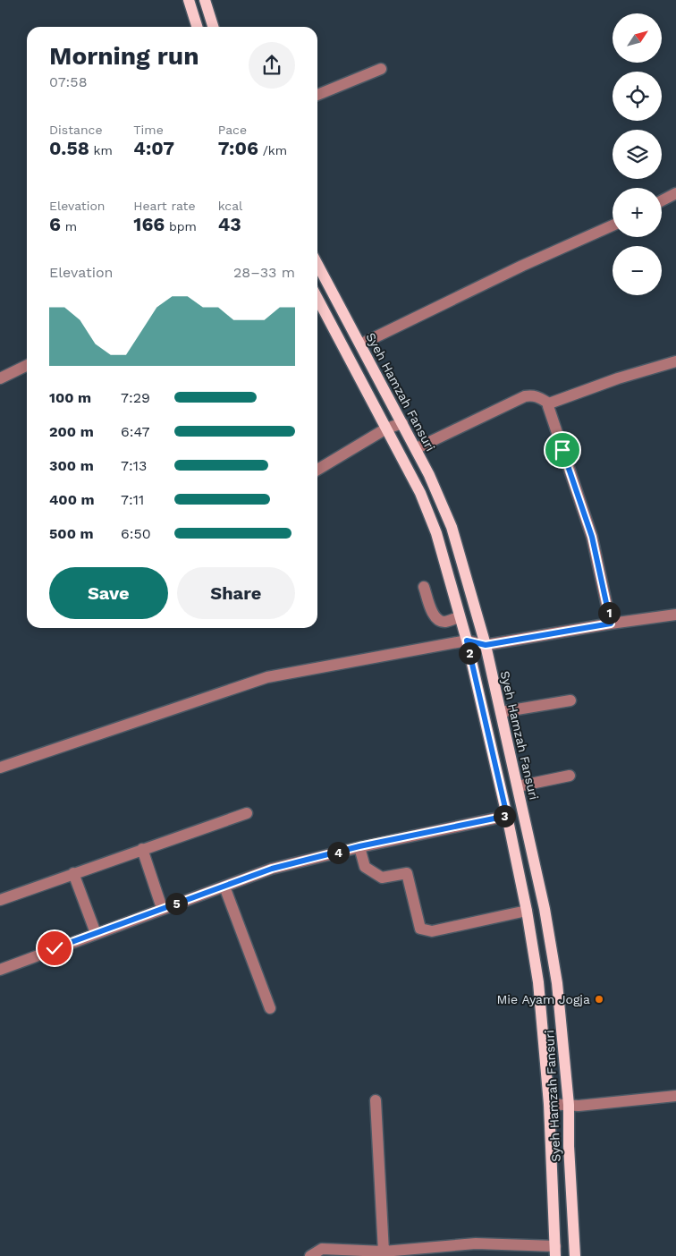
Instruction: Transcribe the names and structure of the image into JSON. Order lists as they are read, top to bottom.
{
  "streets": {
    "main road": ["Syeh Hamzah Fansuri"]
  },
  "places": ["Mie Ayam Jogja"],
  "north": "top right",
  "page": {
    "map_buttons": ["+", "−"],
    "heading": ["Morning run", "07:58"],
    "stats": [
      ["Distance", "0.58 km"],
      ["Time", "4:07"],
      ["Pace", "7:06 /km"],
      ["Elevation", "6 m"],
      ["Heart rate", "166 bpm"],
      ["kcal", "43"]
    ],
    "chart": ["Elevation", "28–33 m"],
    "list": [
      {
        "name": "100 m",
        "note": "7:29"
      },
      {
        "name": "200 m",
        "note": "6:47"
      },
      {
        "name": "300 m",
        "note": "7:13"
      },
      {
        "name": "400 m",
        "note": "7:11"
      },
      {
        "name": "500 m",
        "note": "6:50"
      }
    ],
    "buttons": ["Save", "Share"],
    "pins": [
      "1",
      "2",
      "3",
      "4",
      "5"
    ]
  }
}
